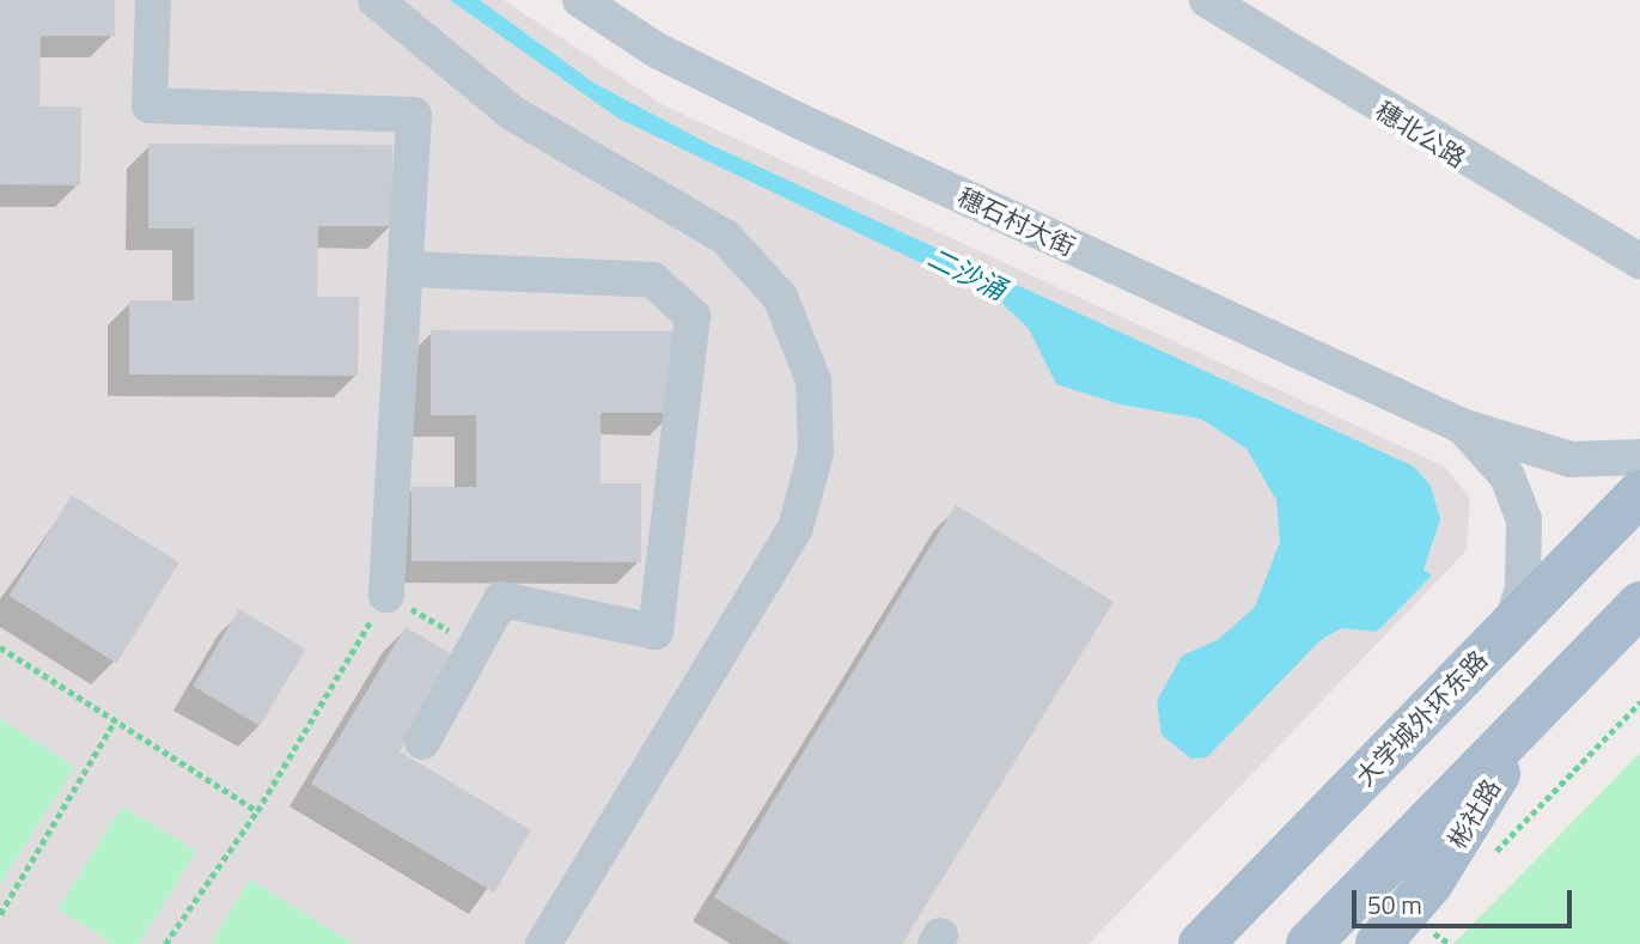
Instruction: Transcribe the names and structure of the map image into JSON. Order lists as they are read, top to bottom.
{
  "streets": {
    "main road": ["大学城外环东路", "彬社路"],
    "street": ["穗北公路", "穗石村大街"]
  },
  "crossings": [
    ["穗石村大街", "大学城外环东路"]
  ],
  "water": ["二沙涌"],
  "scale_bar": "50 m"
}
